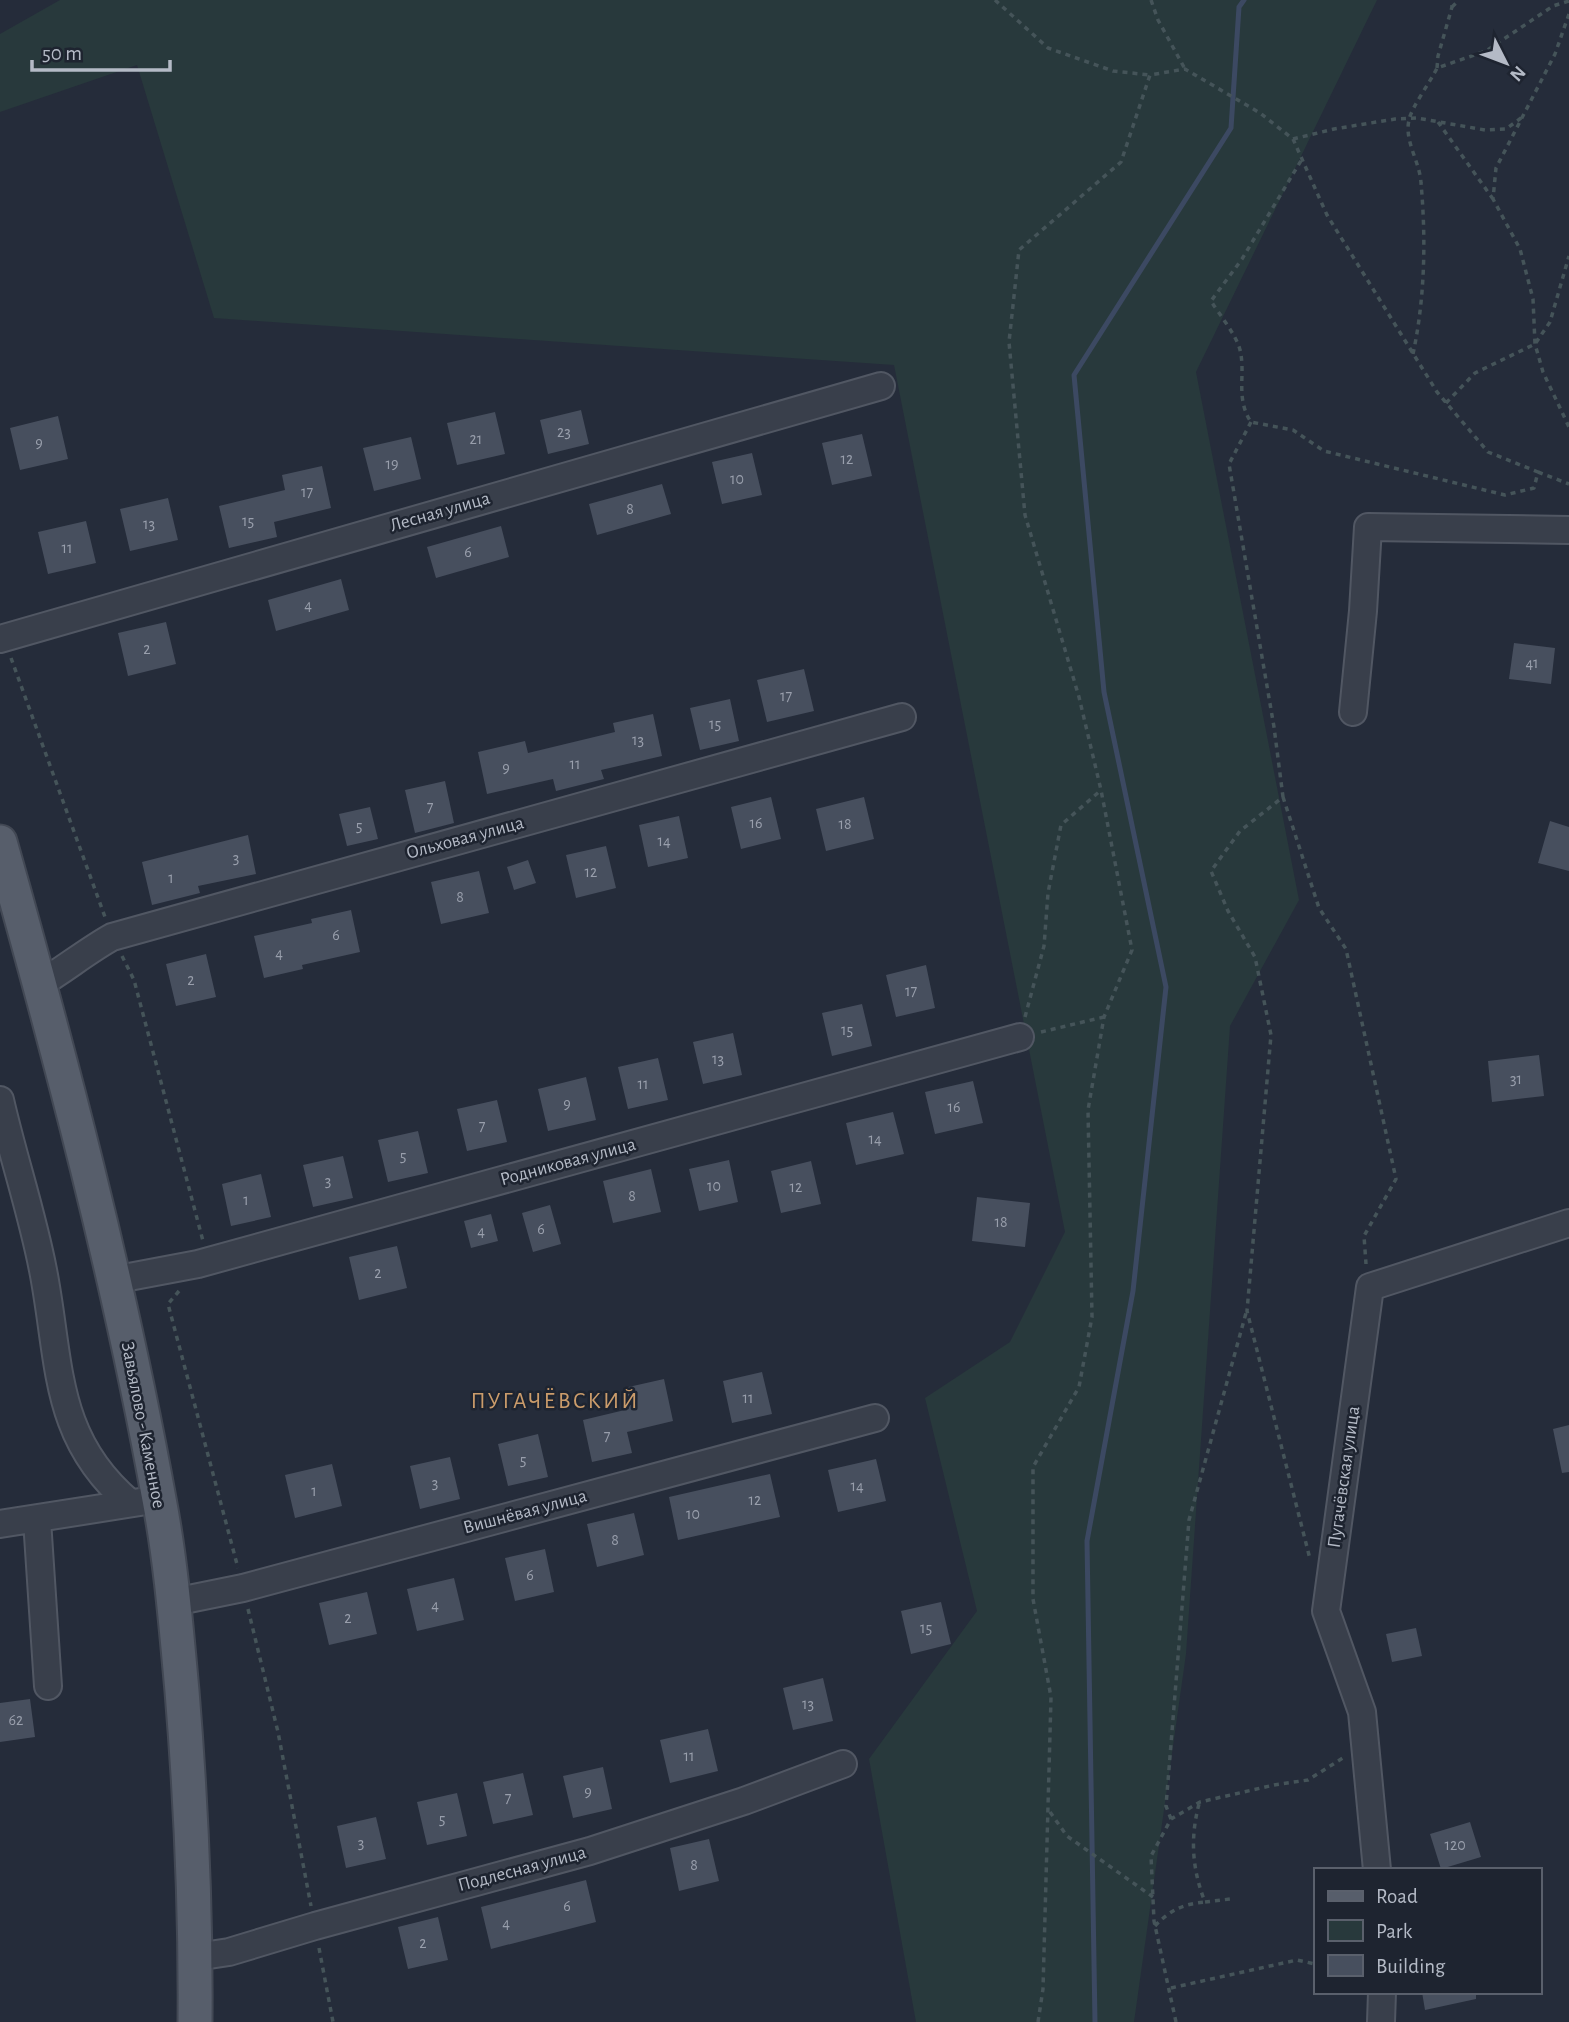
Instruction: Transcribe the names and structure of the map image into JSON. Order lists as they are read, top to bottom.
{
  "streets": {
    "main road": ["Завьялово - Каменное"],
    "street": [
      "Лесная улица",
      "Ольховая улица",
      "Родниковая улица",
      "Пугачёвская улица",
      "Вишнёвая улица",
      "Подлесная улица"
    ]
  },
  "crossings": [
    ["Ольховая улица", "Завьялово - Каменное"],
    ["Родниковая улица", "Завьялово - Каменное"],
    ["Завьялово - Каменное", "Вишнёвая улица"],
    ["Завьялово - Каменное", "Подлесная улица"]
  ],
  "districts": ["ПУГАЧЁВСКИЙ"],
  "house_numbers": [
    "23",
    "21",
    "9",
    "12",
    "19",
    "10",
    "17",
    "8",
    "15",
    "13",
    "11",
    "6",
    "4",
    "2",
    "41",
    "17",
    "15",
    "13",
    "11",
    "9",
    "7",
    "16",
    "18",
    "5",
    "14",
    "3",
    "12",
    "1",
    "8",
    "6",
    "4",
    "2",
    "17",
    "15",
    "13",
    "31",
    "11",
    "9",
    "16",
    "7",
    "14",
    "5",
    "3",
    "10",
    "12",
    "8",
    "1",
    "18",
    "6",
    "4",
    "2",
    "11",
    "7",
    "5",
    "3",
    "14",
    "1",
    "12",
    "10",
    "8",
    "6",
    "4",
    "2",
    "15",
    "13",
    "62",
    "11",
    "9",
    "7",
    "5",
    "3",
    "120",
    "8",
    "6",
    "4",
    "2"
  ],
  "legend": ["Road", "Park", "Building"],
  "scale_bar": "50 m",
  "north": "bottom right"
}
